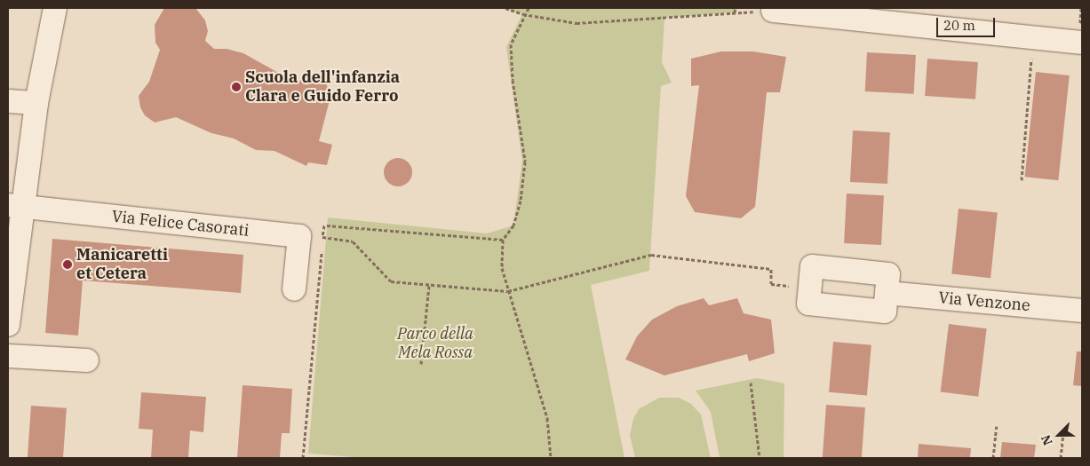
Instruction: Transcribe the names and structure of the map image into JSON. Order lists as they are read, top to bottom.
{
  "streets": {
    "street": ["Via Felice Casorati", "Via Venzone"]
  },
  "parks": ["Parco della Mela Rossa"],
  "places": ["Scuola dell'infanzia Clara e Guido Ferro", "Manicaretti et Cetera"],
  "scale_bar": "20 m",
  "north": "bottom left"
}
